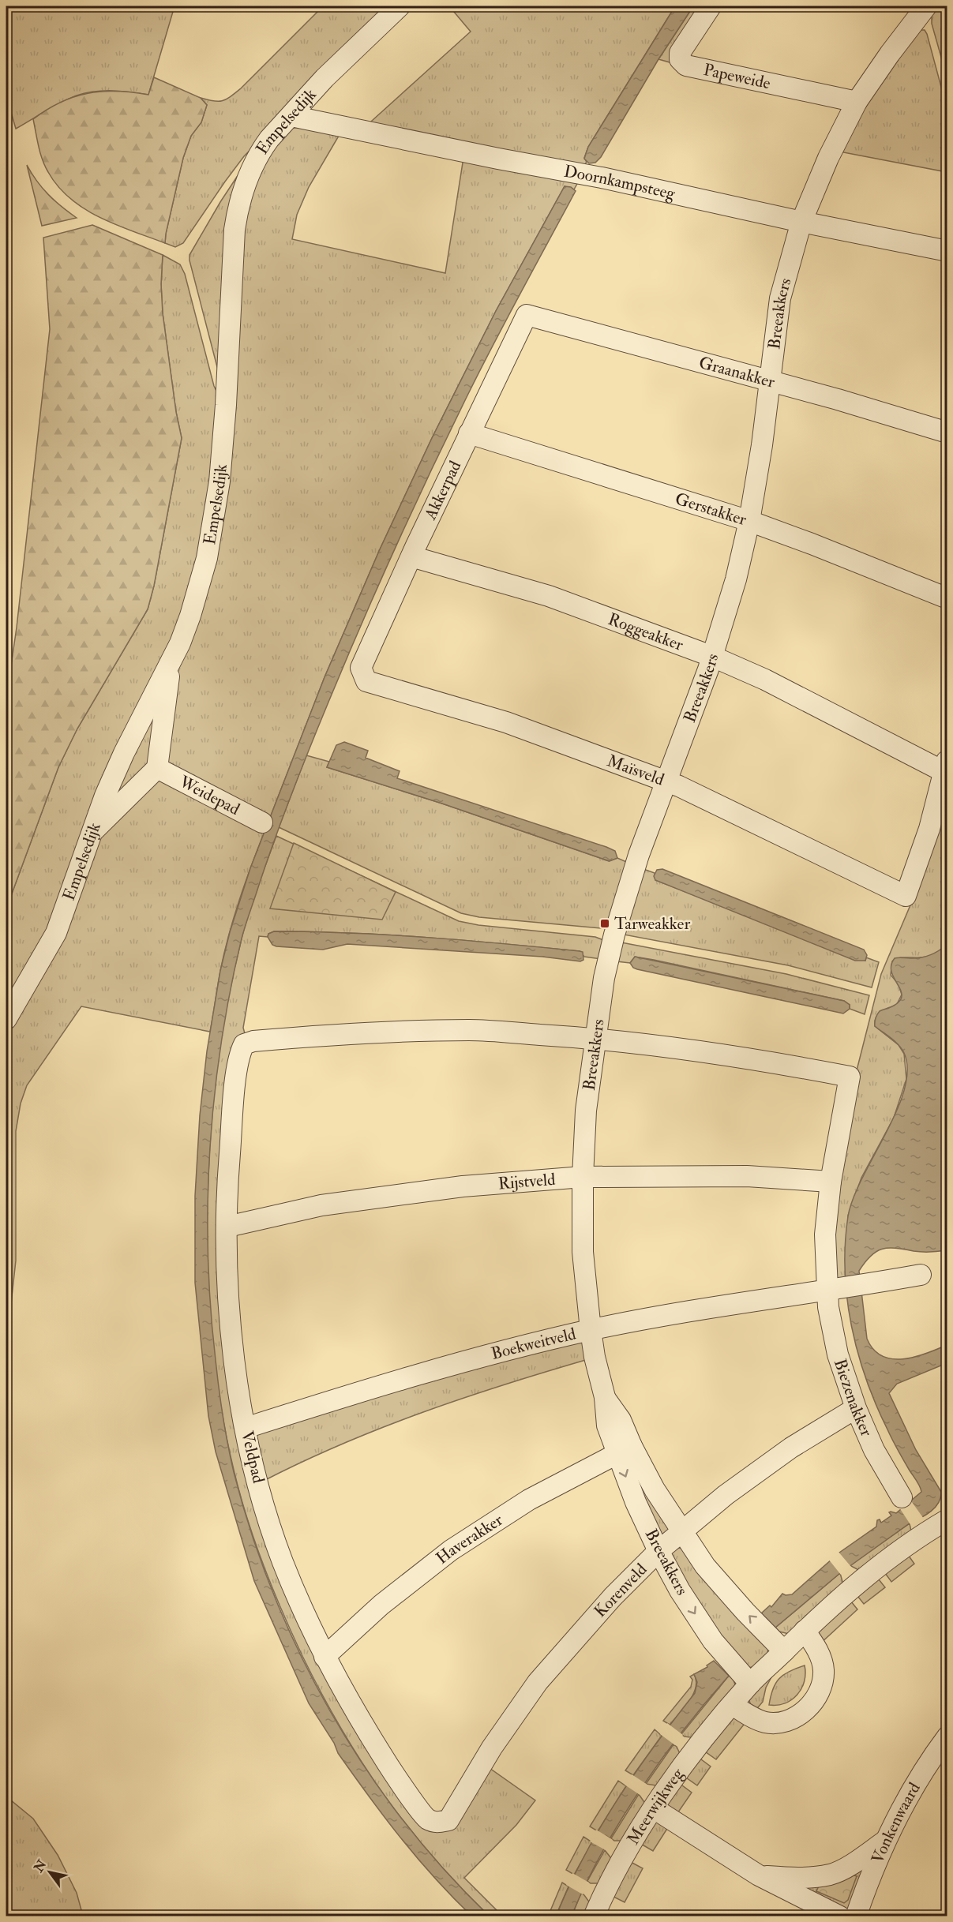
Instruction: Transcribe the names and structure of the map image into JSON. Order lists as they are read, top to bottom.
{
  "streets": {
    "street": [
      "Papeweide",
      "Empelsedijk",
      "Doornkampsteeg",
      "Breeakkers",
      "Graanakker",
      "Akkerpad",
      "Gerstakker",
      "Roggeakker",
      "Maïsveld",
      "Weidepad",
      "Rijstveld",
      "Boekweitveld",
      "Biezenakker",
      "Veldpad",
      "Haverakker",
      "Korenveld",
      "Meerwijkweg",
      "Vonkenwaard"
    ]
  },
  "crossings": [
    ["Papeweide", "Breeakkers"],
    ["Empelsedijk", "Doornkampsteeg"],
    ["Doornkampsteeg", "Breeakkers"],
    ["Breeakkers", "Graanakker"],
    ["Breeakkers", "Gerstakker"],
    ["Breeakkers", "Roggeakker"],
    ["Breeakkers", "Maïsveld"],
    ["Breeakkers", "Rijstveld"],
    ["Breeakkers", "Boekweitveld"],
    ["Breeakkers", "Biezenakker"],
    ["Breeakkers", "Veldpad"],
    ["Breeakkers", "Haverakker"],
    ["Breeakkers", "Korenveld"],
    ["Breeakkers", "Meerwijkweg"],
    ["Graanakker", "Akkerpad"],
    ["Akkerpad", "Gerstakker"],
    ["Akkerpad", "Roggeakker"],
    ["Akkerpad", "Maïsveld"],
    ["Roggeakker", "Maïsveld"],
    ["Rijstveld", "Biezenakker"],
    ["Rijstveld", "Veldpad"],
    ["Boekweitveld", "Biezenakker"],
    ["Boekweitveld", "Veldpad"],
    ["Biezenakker", "Veldpad"],
    ["Biezenakker", "Korenveld"],
    ["Veldpad", "Haverakker"],
    ["Veldpad", "Korenveld"]
  ],
  "places": {
    "transit": ["Tarweakker"]
  },
  "north": "top left"
}
